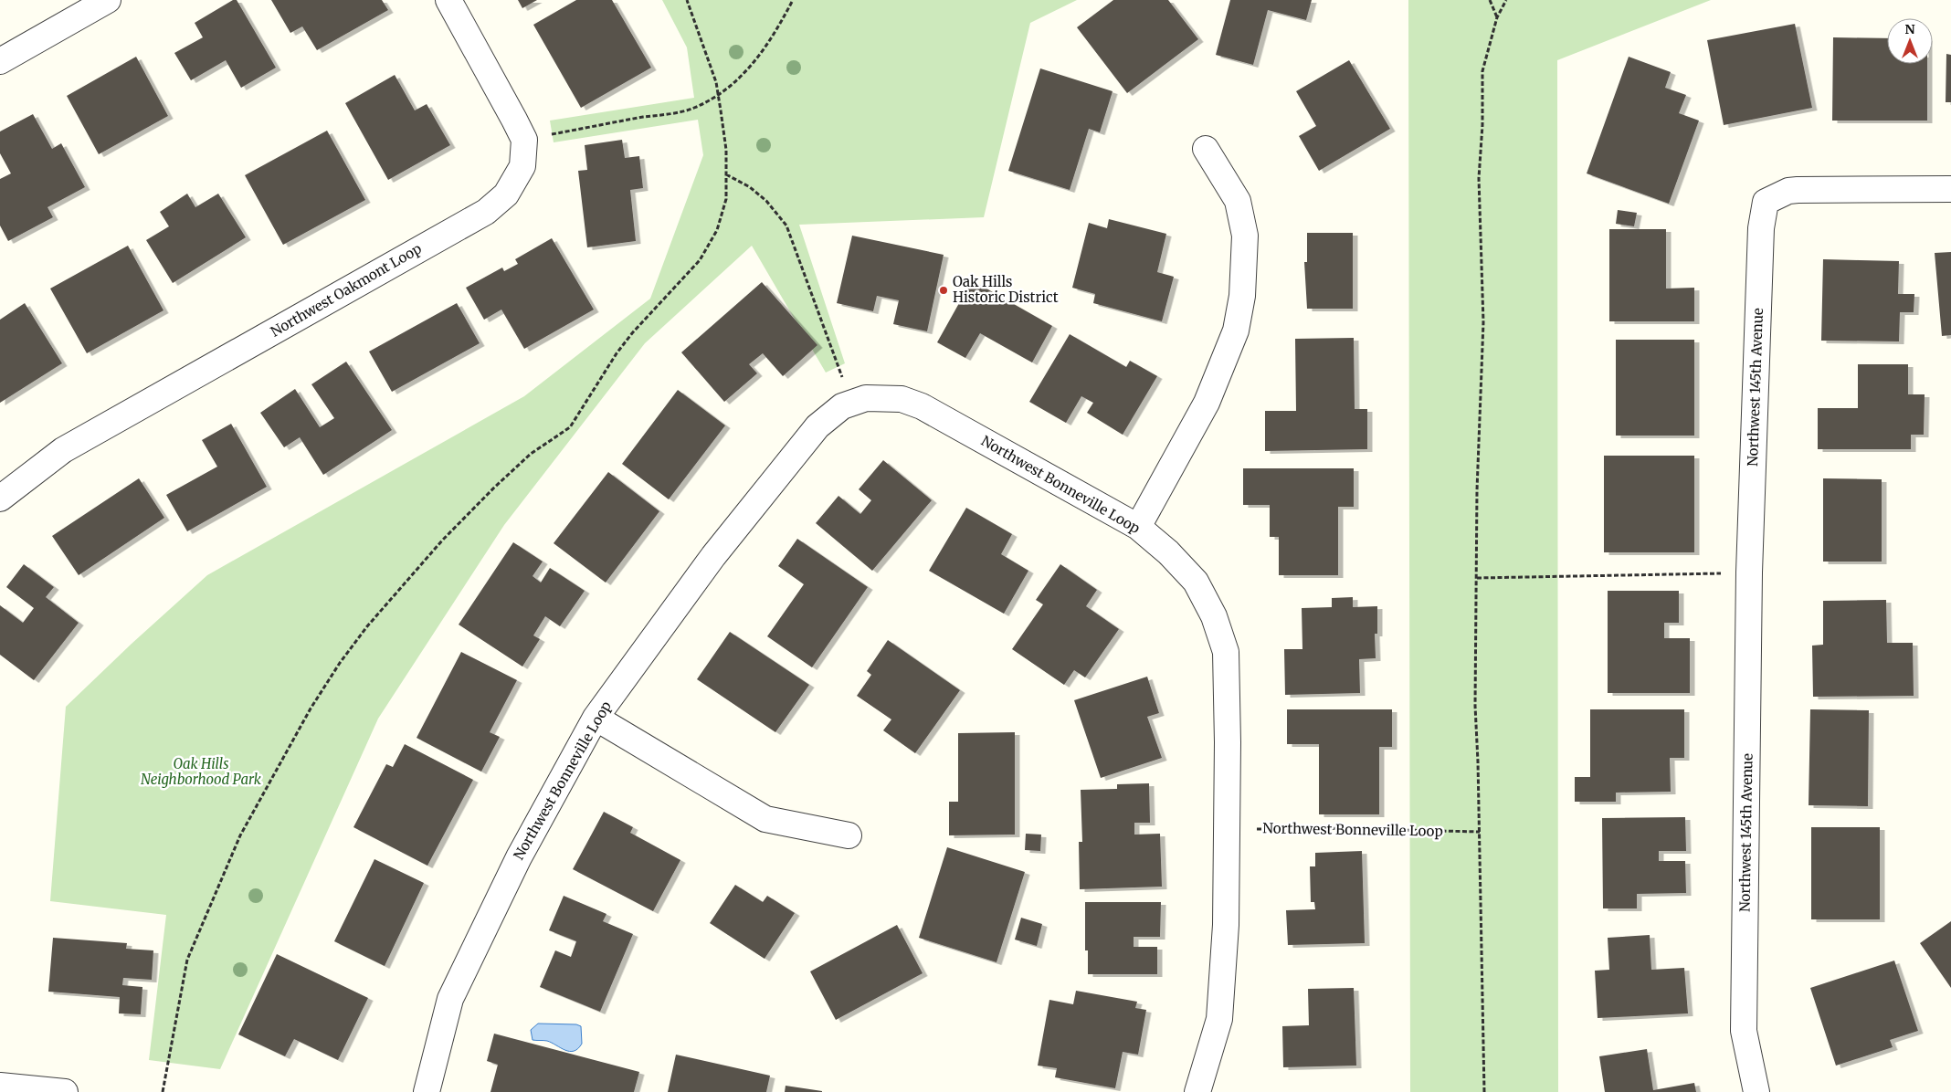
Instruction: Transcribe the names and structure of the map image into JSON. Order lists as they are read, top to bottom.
{
  "streets": {
    "street": ["Northwest Oakmont Loop", "Northwest 145th Avenue", "Northwest Bonneville Loop"]
  },
  "parks": ["Oak Hills Neighborhood Park"],
  "places": ["Oak Hills Historic District"],
  "north": "top"
}
